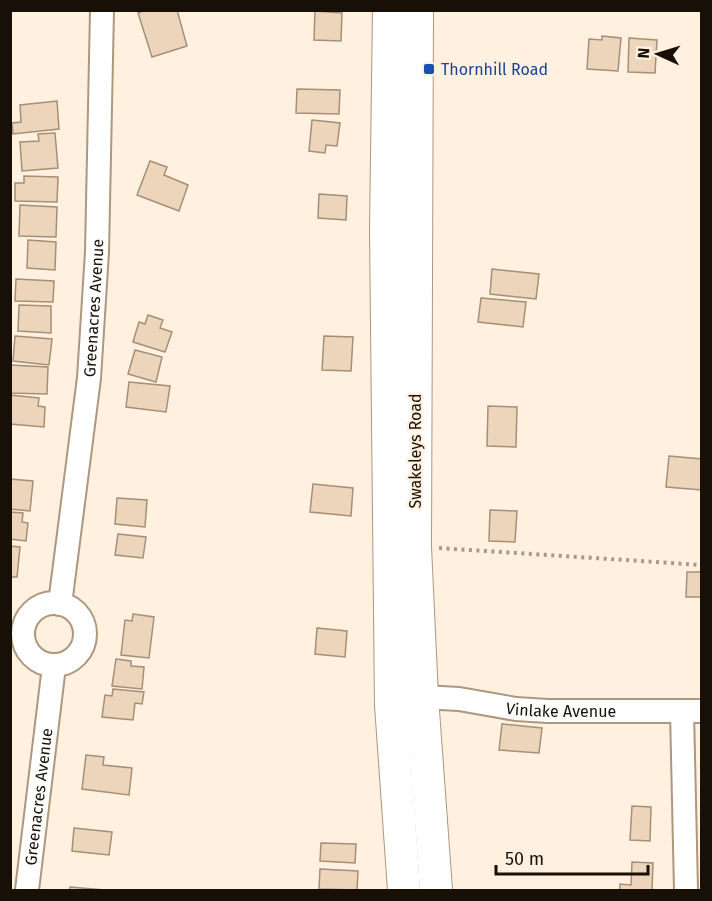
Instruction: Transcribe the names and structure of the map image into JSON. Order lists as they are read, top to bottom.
{
  "streets": {
    "main road": ["Swakeleys Road"],
    "street": ["Greenacres Avenue", "Vinlake Avenue"]
  },
  "crossings": [
    ["Swakeleys Road", "Vinlake Avenue"]
  ],
  "places": {
    "transit": ["Thornhill Road"]
  },
  "scale_bar": "50 m",
  "north": "left"
}
